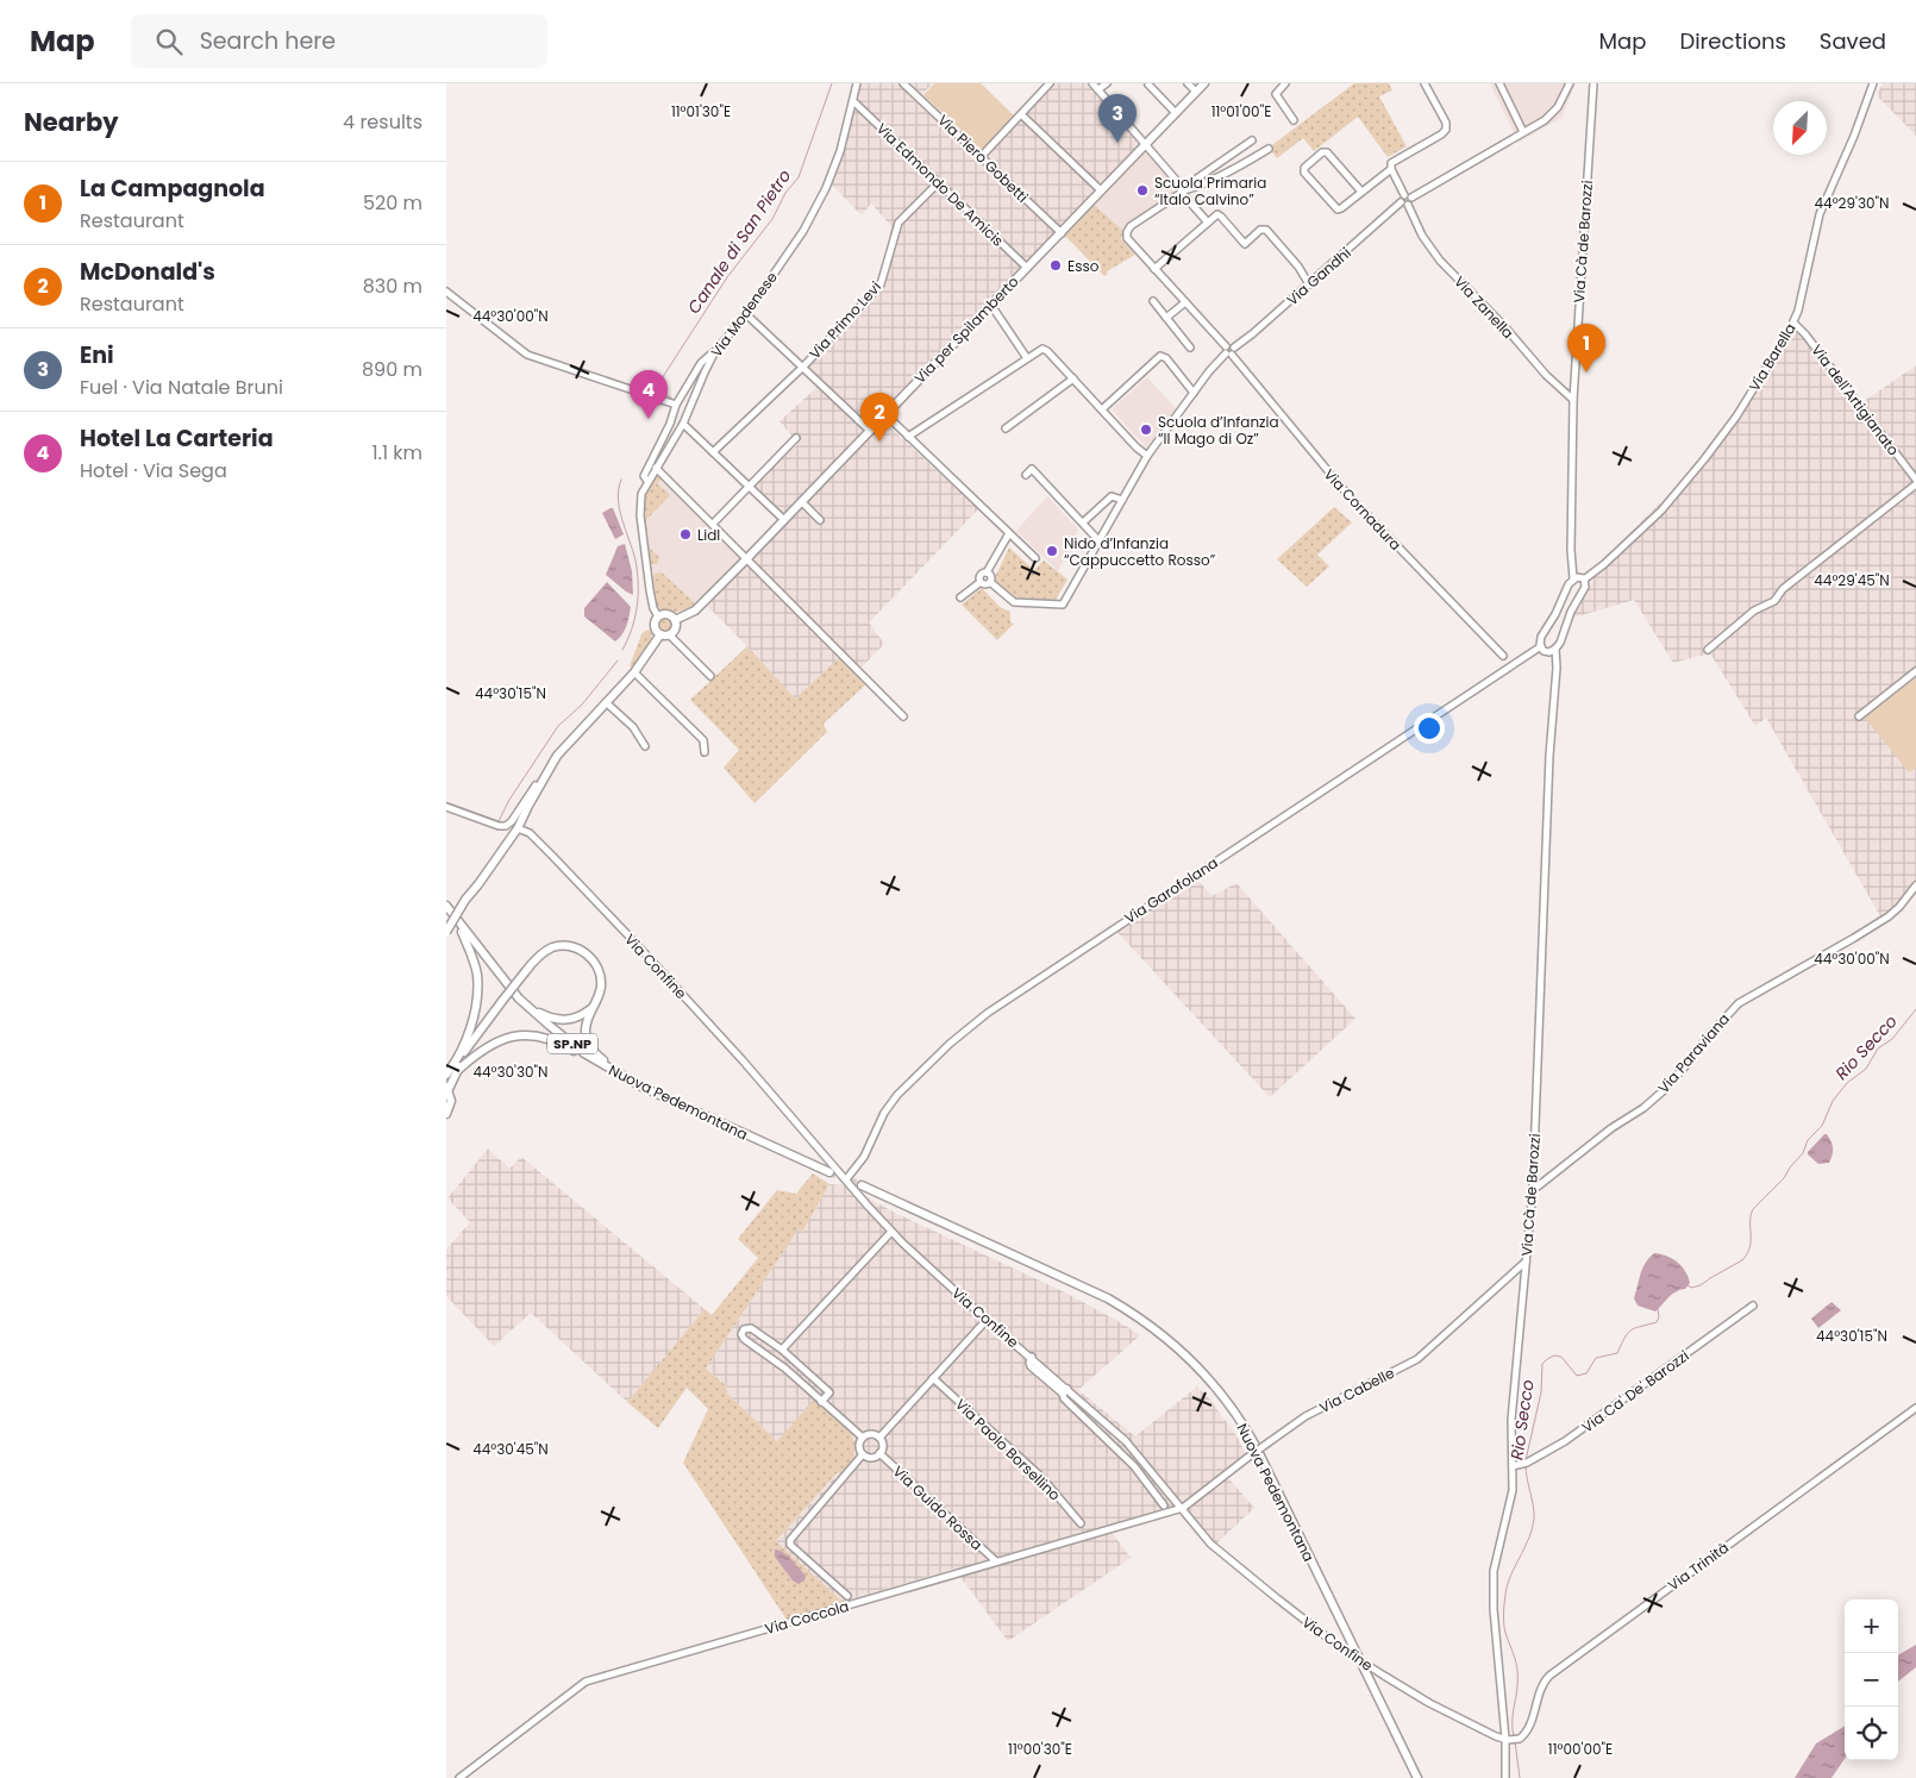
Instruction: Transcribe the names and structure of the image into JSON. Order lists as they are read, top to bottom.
{
  "streets": {
    "main road": ["Via per Spilamberto", "SP.NP", "Nuova Pedemontana"],
    "street": [
      "Via Piero Gobetti",
      "Via Edmondo De Amicis",
      "Via Cà de Barozzi",
      "Via Gandhi",
      "Via Zanella",
      "Via Modenese",
      "Via Primo Levi",
      "Via Barella",
      "Via dell'Artigianato",
      "Via Cornadura",
      "Via Garofolana",
      "Via Confine",
      "Via Paraviana",
      "Via Cabelle",
      "Via Ca' De' Barozzi",
      "Via Paolo Borsellino",
      "Via Guido Rossa",
      "Via Trinità",
      "Via Coccola"
    ]
  },
  "crossings": [
    ["Via Piero Gobetti", "Via per Spilamberto"],
    ["Via Edmondo De Amicis", "Via Modenese"],
    ["Via Edmondo De Amicis", "Via Primo Levi"],
    ["Via Edmondo De Amicis", "Via per Spilamberto"],
    ["Via Cà de Barozzi", "Via Zanella"],
    ["Via Cà de Barozzi", "Via Confine"],
    ["Via Cà de Barozzi", "Via Paraviana"],
    ["Via Cà de Barozzi", "Via Cabelle"],
    ["Via Cà de Barozzi", "Via Ca' De' Barozzi"],
    ["Via Cà de Barozzi", "Via Trinità"],
    ["Via Gandhi", "Via Zanella"],
    ["Via Gandhi", "Via Cornadura"],
    ["Via Modenese", "Via per Spilamberto"],
    ["Via Barella", "Via dell'Artigianato"],
    ["Via Garofolana", "Via Confine"],
    ["Via Confine", "Via Cabelle"],
    ["Via Confine", "Via Trinità"],
    ["Via Confine", "Via Coccola"],
    ["Via Cabelle", "Via Coccola"],
    ["Via Guido Rossa", "Via Coccola"]
  ],
  "water": ["Canale di San Pietro", "Rio Secco"],
  "places": [
    "Scuola Primaria “Italo Calvino”",
    "Esso",
    "Scuola d’Infanzia “Il Mago di Oz”",
    "Lidl",
    "Nido d’Infanzia “Cappuccetto Rosso”"
  ],
  "north": "bottom left",
  "page": {
    "header": "Map",
    "search": "Search here",
    "nav": ["Map", "Directions", "Saved"],
    "heading": ["Nearby", "4 results"],
    "pins": [
      "3",
      "1",
      "4",
      "2"
    ],
    "list": [
      {
        "mark": "1",
        "name": "La Campagnola",
        "note": "Restaurant",
        "value": "520 m"
      },
      {
        "mark": "2",
        "name": "McDonald's",
        "note": "Restaurant",
        "value": "830 m"
      },
      {
        "mark": "3",
        "name": "Eni",
        "note": "Fuel · Via Natale Bruni",
        "value": "890 m"
      },
      {
        "mark": "4",
        "name": "Hotel La Carteria",
        "note": "Hotel · Via Sega",
        "value": "1.1 km"
      }
    ],
    "map_buttons": ["+", "−"]
  },
  "coordinates": [
    "11°01'30\"E",
    "11°01'00\"E",
    "44°29'30\"N",
    "44°30'00\"N",
    "44°29'45\"N",
    "44°30'15\"N",
    "44°30'30\"N",
    "44°30'45\"N",
    "11°00'30\"E",
    "11°00'00\"E"
  ]
}
